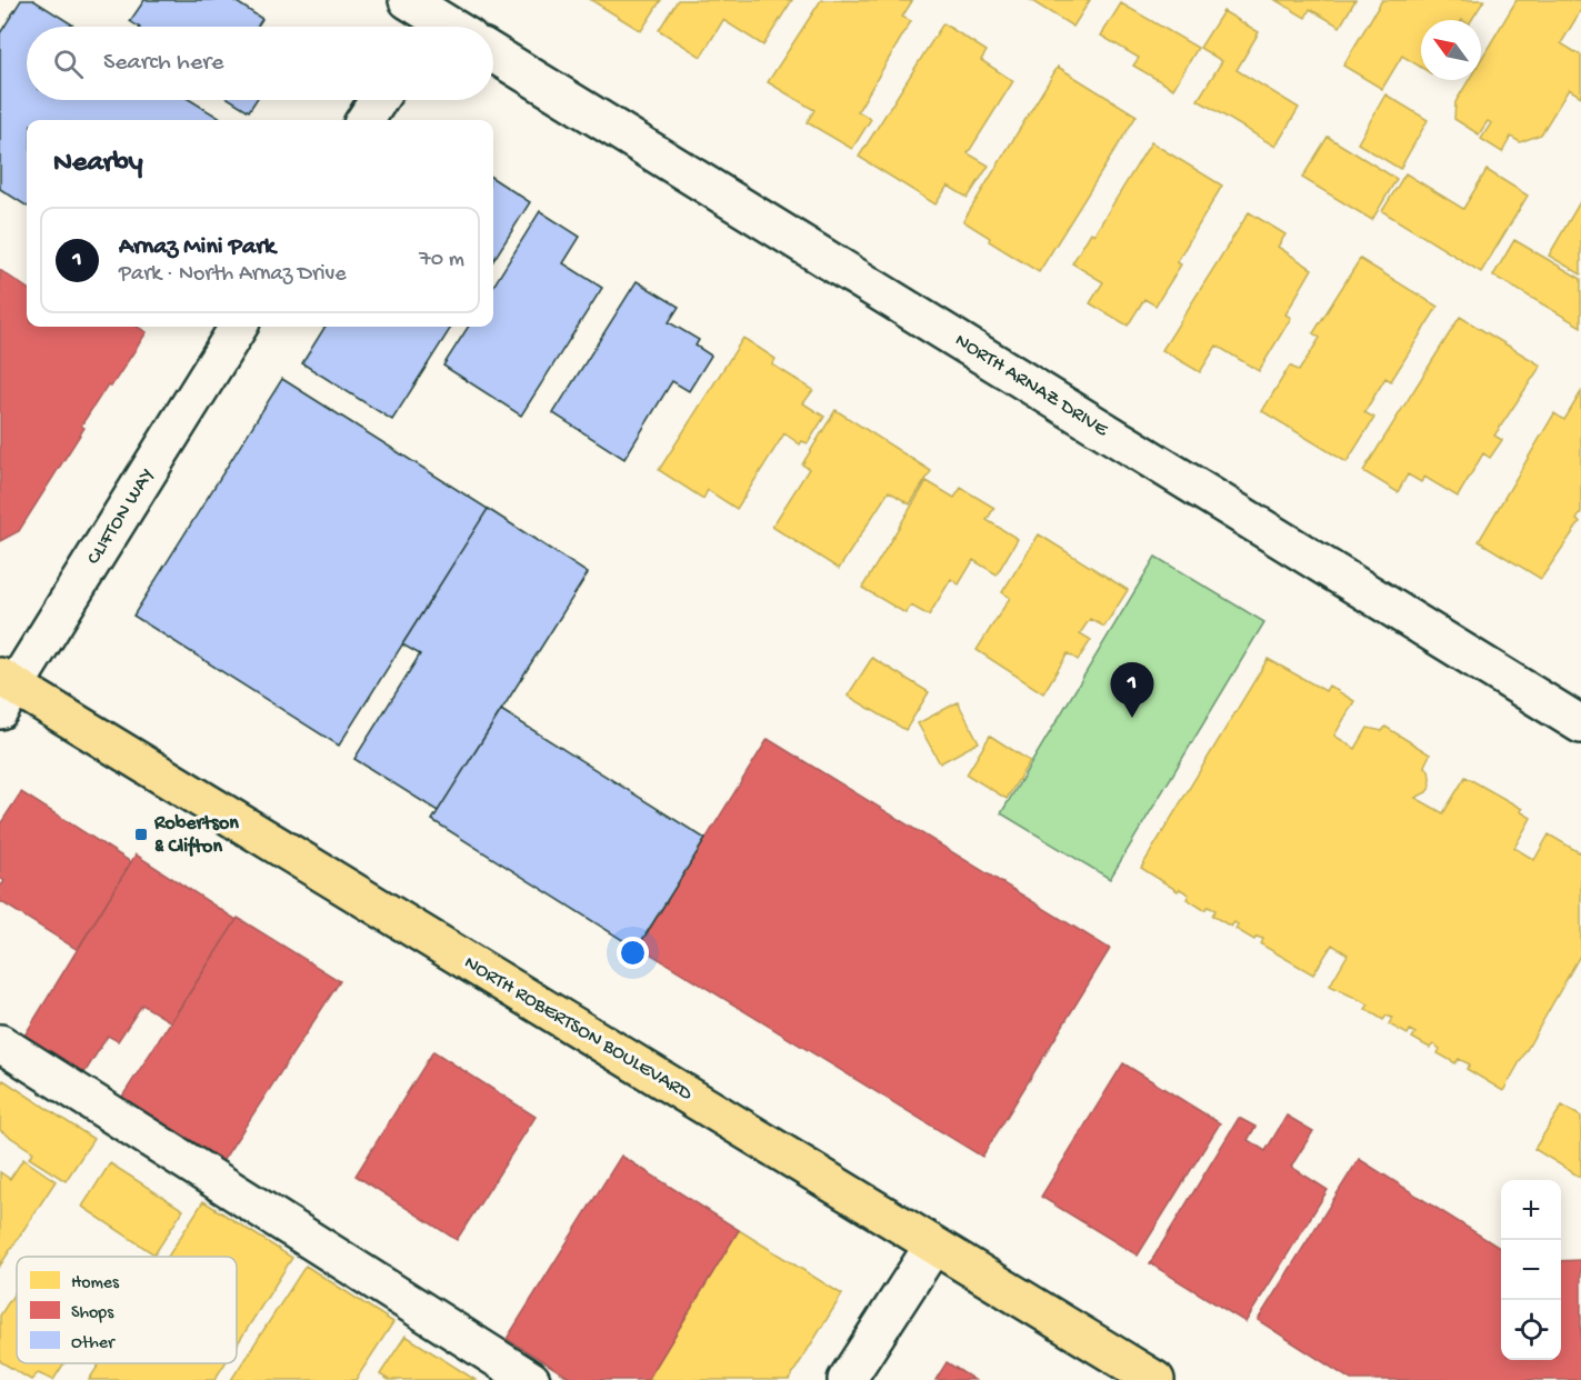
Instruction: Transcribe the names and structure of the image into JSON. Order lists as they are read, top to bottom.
{
  "streets": {
    "main road": ["NORTH ROBERTSON BOULEVARD"],
    "street": ["NORTH ARNAZ DRIVE", "CLIFTON WAY"]
  },
  "crossings": [
    ["CLIFTON WAY", "NORTH ROBERTSON BOULEVARD"]
  ],
  "places": {
    "transit": ["Robertson & Clifton"]
  },
  "legend": ["Homes", "Shops", "Other"],
  "north": "top left",
  "page": {
    "search": "Search here",
    "heading": "Nearby",
    "list": [
      {
        "mark": "1",
        "name": "Arnaz Mini Park",
        "note": "Park · North Arnaz Drive",
        "value": "70 m"
      }
    ],
    "pins": "1",
    "map_buttons": ["+", "−"]
  }
}
